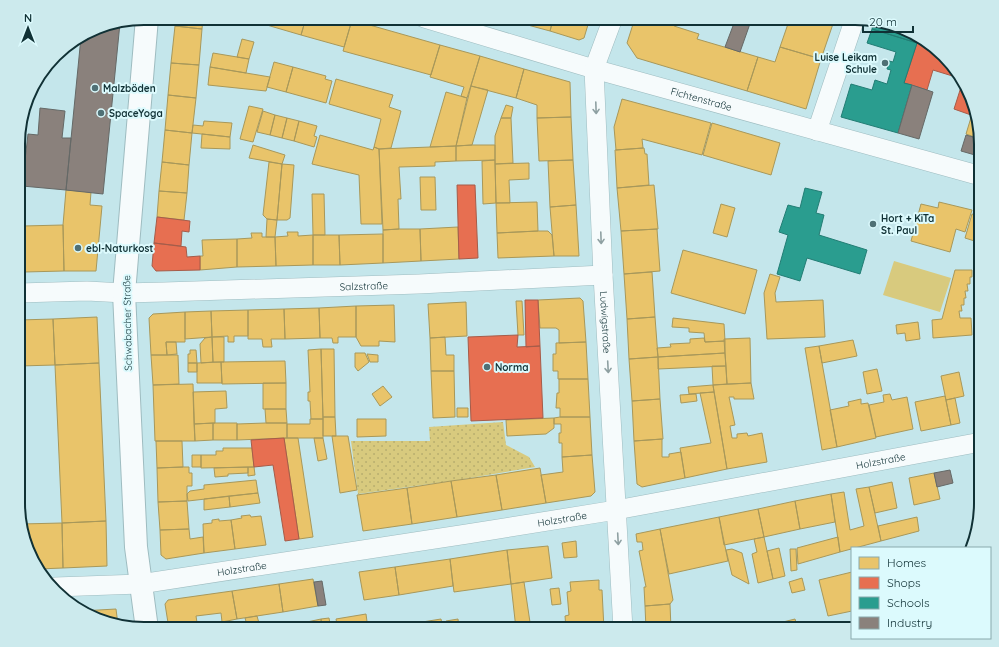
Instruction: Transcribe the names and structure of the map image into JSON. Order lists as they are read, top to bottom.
{
  "streets": {
    "main road": ["Schwabacher Straße"],
    "street": [
      "Fichtenstraße",
      "Salzstraße",
      "Ludwigstraße",
      "Holzstraße"
    ]
  },
  "crossings": [
    ["Fichtenstraße", "Ludwigstraße"],
    ["Salzstraße", "Ludwigstraße"],
    ["Salzstraße", "Schwabacher Straße"],
    ["Ludwigstraße", "Holzstraße"],
    ["Schwabacher Straße", "Holzstraße"]
  ],
  "one_way": ["Ludwigstraße"],
  "places": [
    "Luise Leikam Schule",
    "Malzböden",
    "SpaceYoga",
    "Hort + KiTa St. Paul",
    "ebl-Naturkost",
    "Norma"
  ],
  "legend": [
    "Homes",
    "Shops",
    "Schools",
    "Industry"
  ],
  "scale_bar": "20 m",
  "north": "top"
}
